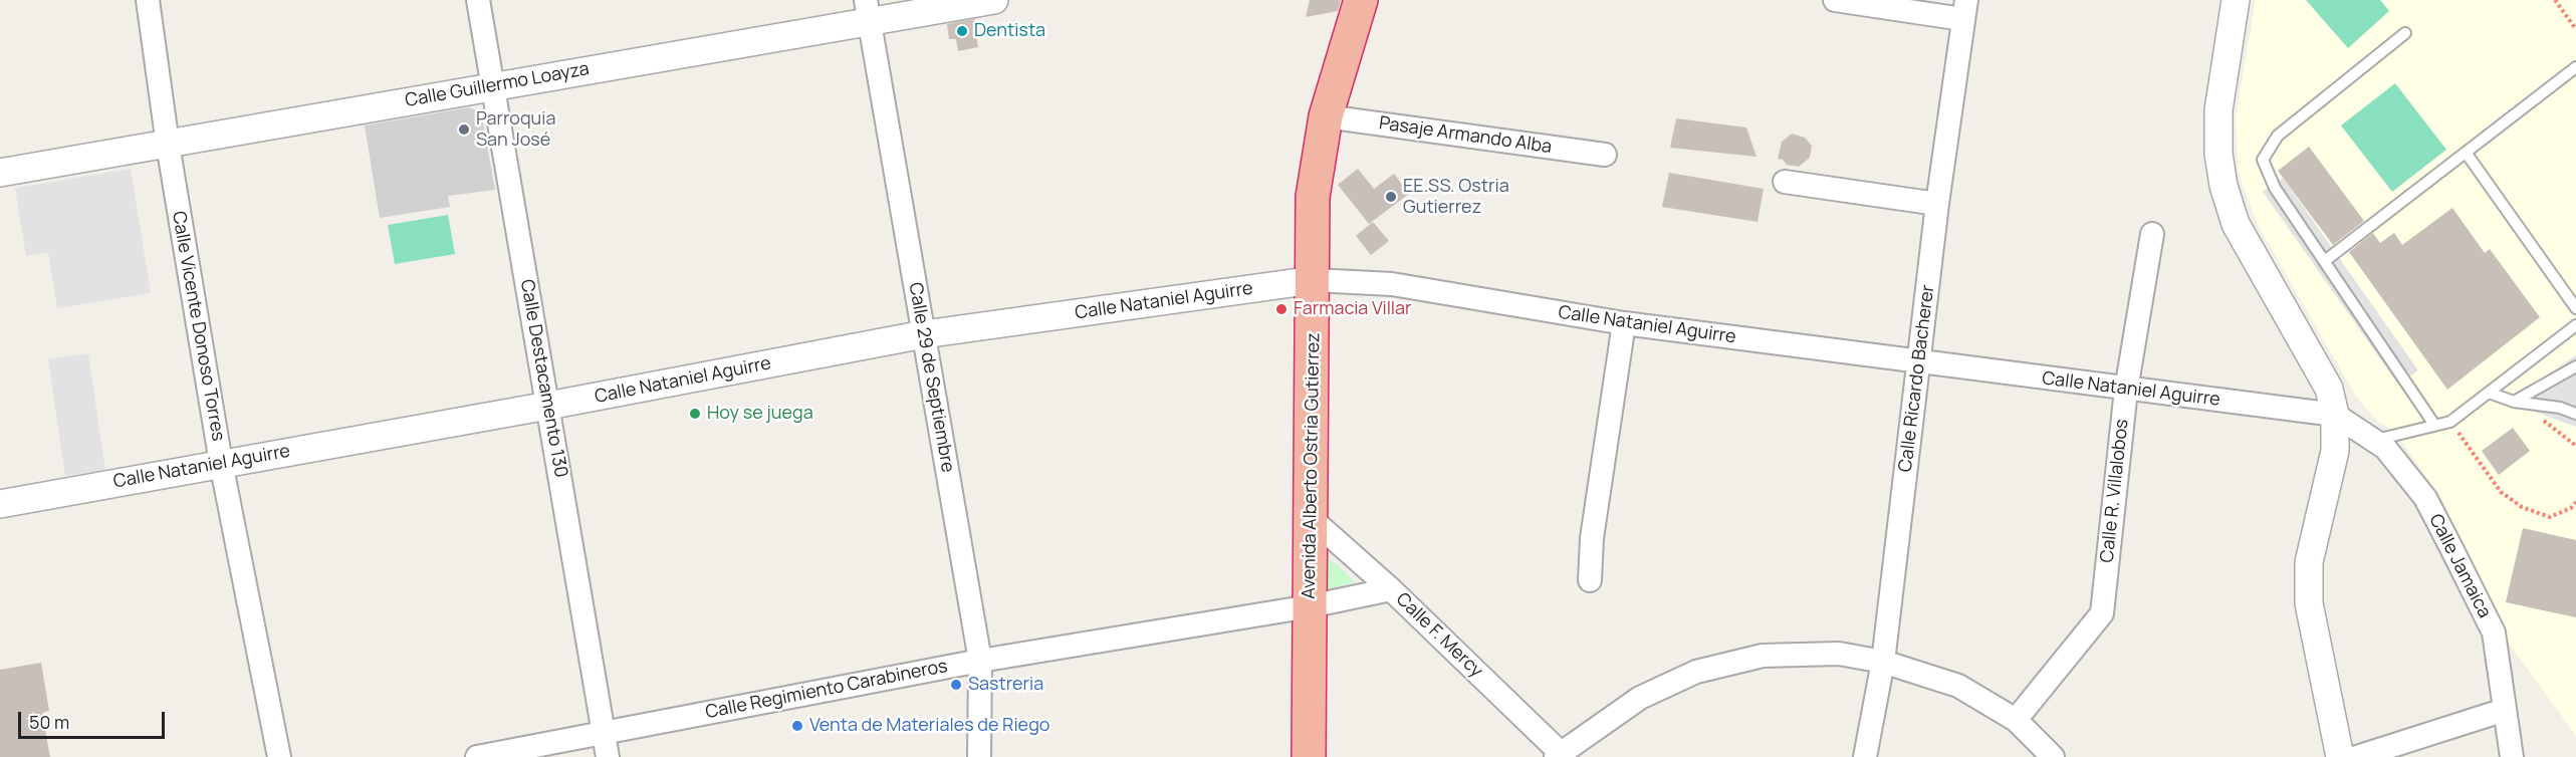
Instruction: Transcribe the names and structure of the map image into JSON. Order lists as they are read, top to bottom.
{
  "streets": {
    "highway": ["Avenida Alberto Ostria Gutierrez"],
    "street": [
      "Calle Guillermo Loayza",
      "Pasaje Armando Alba",
      "Calle Nataniel Aguirre",
      "Calle Vicente Donoso Torres",
      "Calle 29 de Septiembre",
      "Calle Destacamento 130",
      "Calle Ricardo Bacherer",
      "Calle R. Villalobos",
      "Calle Jamaica",
      "Calle F. Mercy",
      "Calle Regimiento Carabineros"
    ]
  },
  "crossings": [
    ["Calle Guillermo Loayza", "Calle Vicente Donoso Torres"],
    ["Calle Guillermo Loayza", "Calle 29 de Septiembre"],
    ["Calle Guillermo Loayza", "Calle Destacamento 130"],
    ["Pasaje Armando Alba", "Avenida Alberto Ostria Gutierrez"],
    ["Calle Nataniel Aguirre", "Calle Vicente Donoso Torres"],
    ["Calle Nataniel Aguirre", "Calle 29 de Septiembre"],
    ["Calle Nataniel Aguirre", "Calle Destacamento 130"],
    ["Calle Nataniel Aguirre", "Calle Ricardo Bacherer"],
    ["Calle Nataniel Aguirre", "Avenida Alberto Ostria Gutierrez"],
    ["Calle Nataniel Aguirre", "Calle R. Villalobos"],
    ["Calle Nataniel Aguirre", "Calle Jamaica"],
    ["Calle 29 de Septiembre", "Calle Regimiento Carabineros"],
    ["Calle Destacamento 130", "Calle Regimiento Carabineros"],
    ["Avenida Alberto Ostria Gutierrez", "Calle F. Mercy"],
    ["Avenida Alberto Ostria Gutierrez", "Calle Regimiento Carabineros"],
    ["Calle F. Mercy", "Calle Regimiento Carabineros"]
  ],
  "places": [
    "Dentista",
    "Parroquia San José",
    "EE.SS. Ostria Gutierrez",
    "Farmacia Villar",
    "Hoy se juega",
    "Sastreria",
    "Venta de Materiales de Riego"
  ],
  "scale_bar": "50 m"
}
